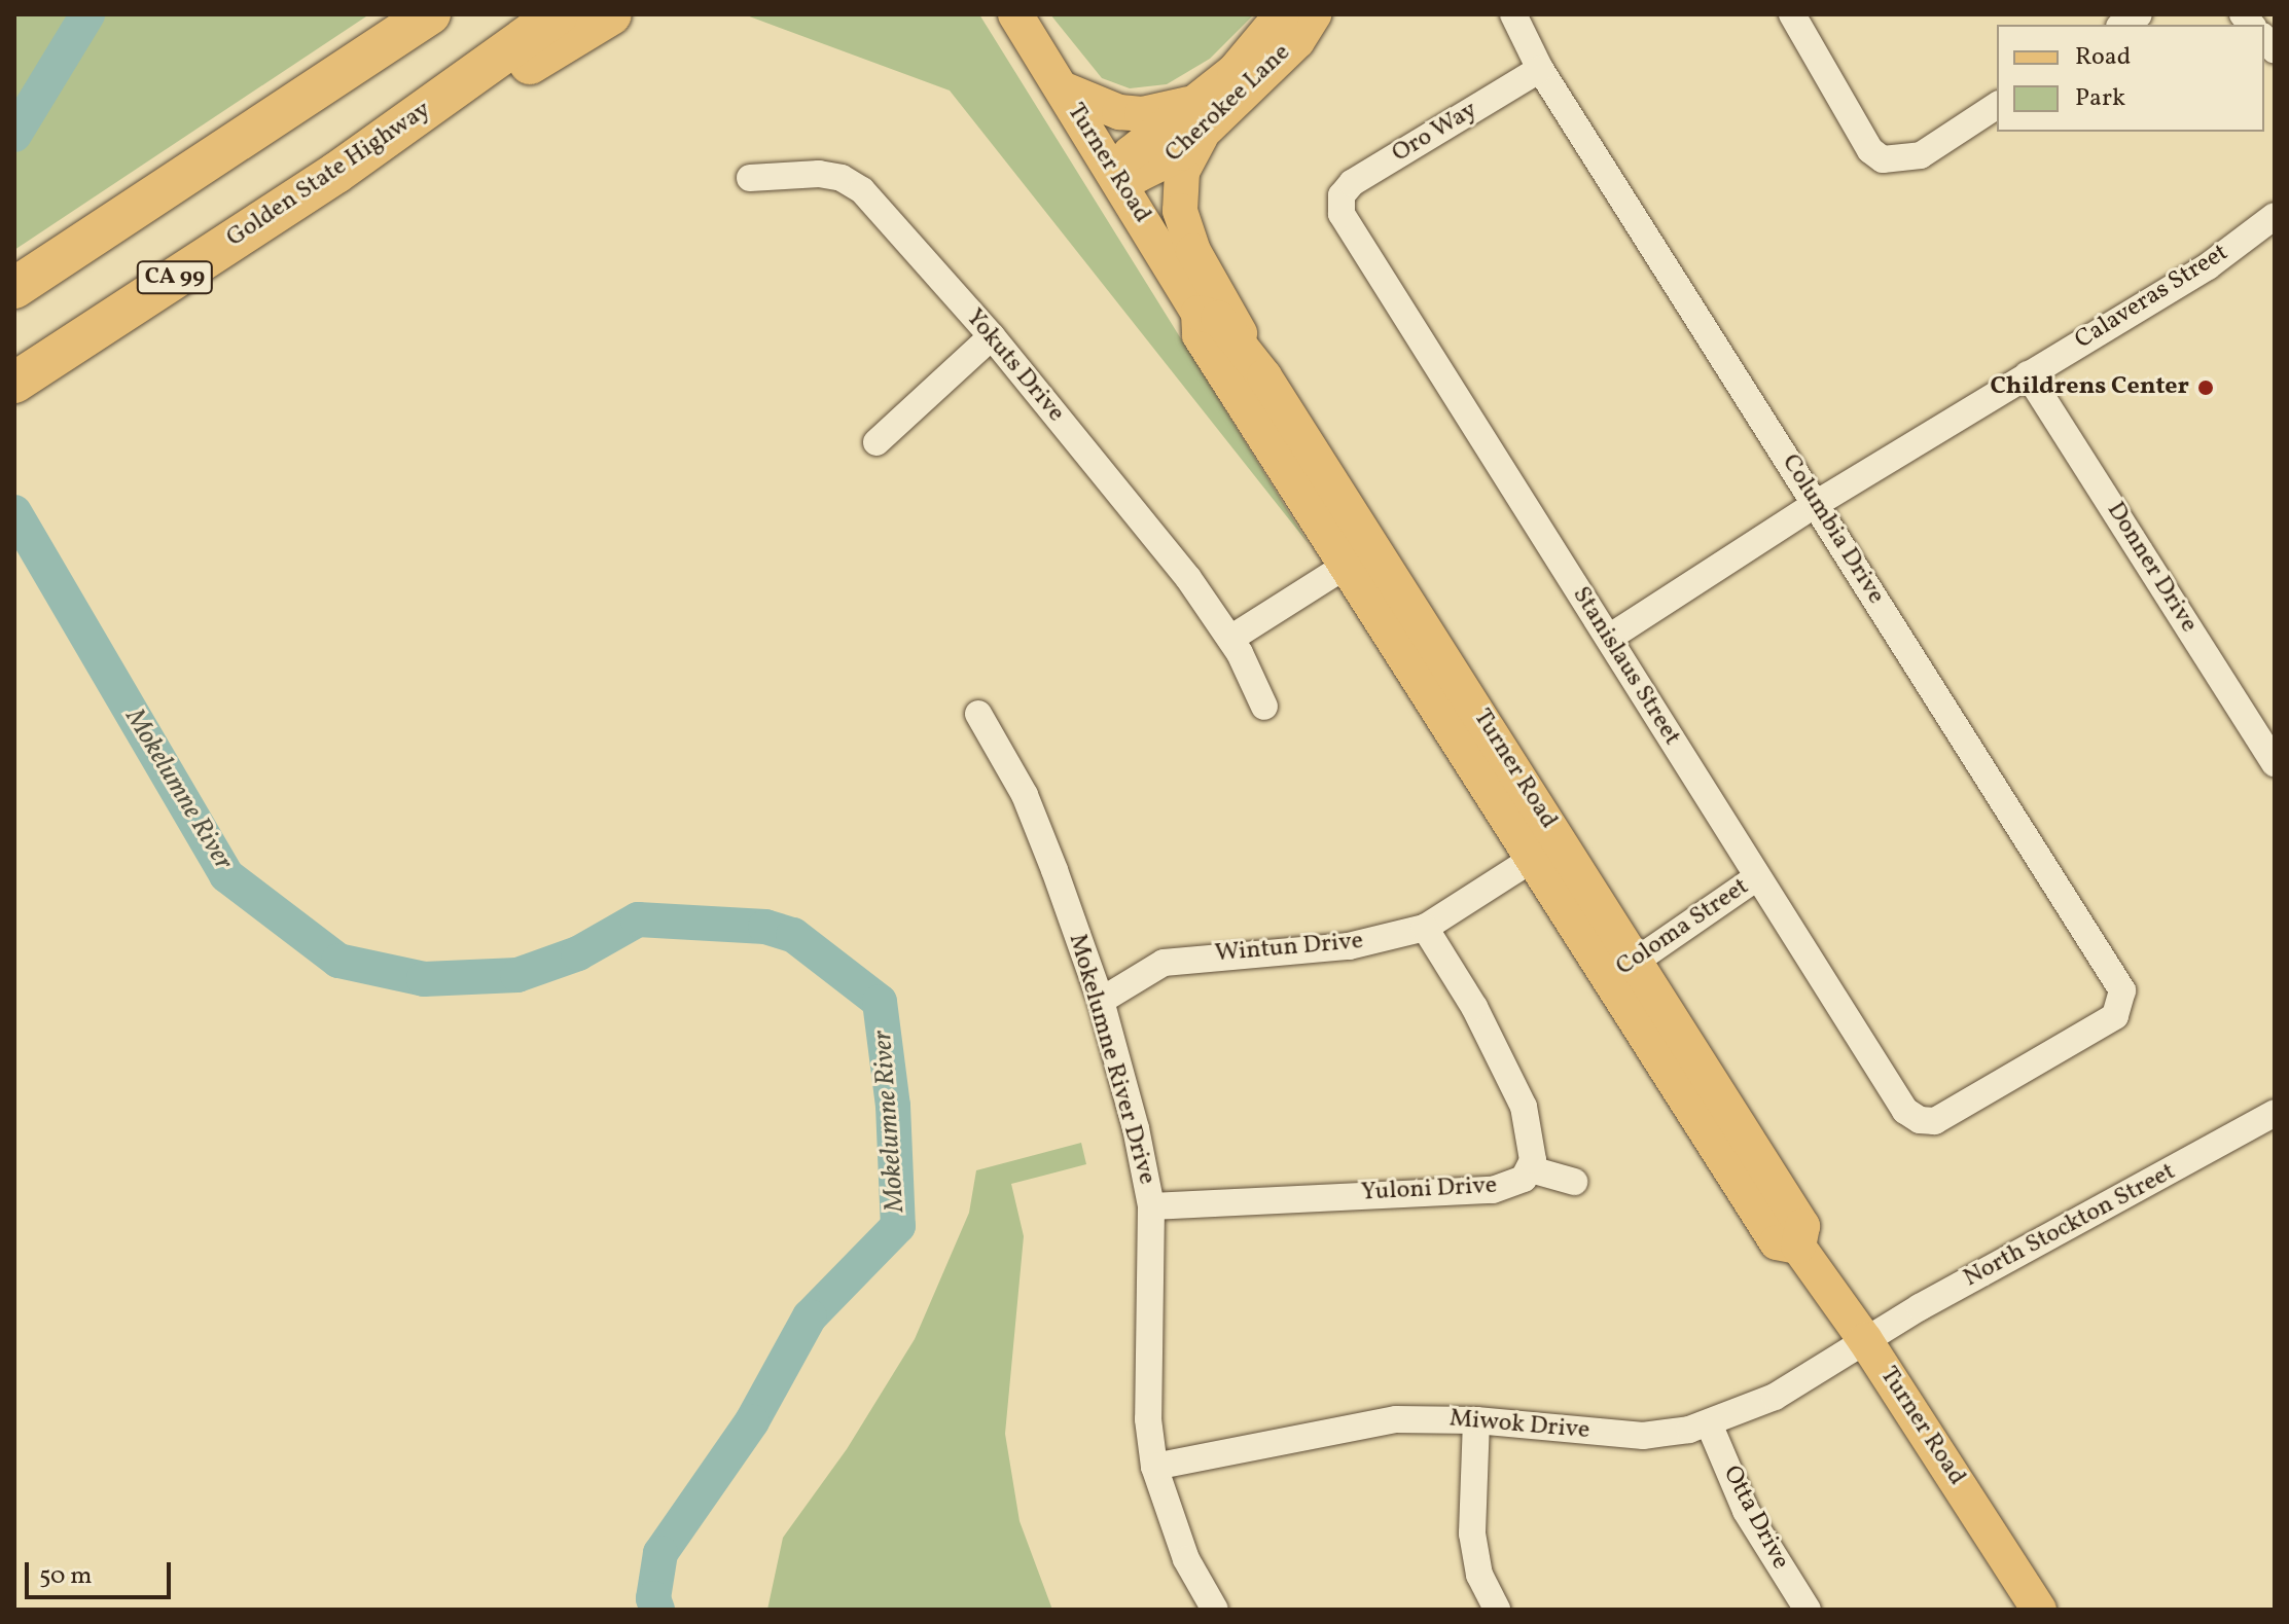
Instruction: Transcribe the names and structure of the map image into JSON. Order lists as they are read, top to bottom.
{
  "streets": {
    "highway": ["Golden State Highway", "CA 99"],
    "main road": ["Cherokee Lane", "Turner Road"],
    "street": [
      "Oro Way",
      "Calaveras Street",
      "Yokuts Drive",
      "Columbia Drive",
      "Donner Drive",
      "Stanislaus Street",
      "Coloma Street",
      "Wintun Drive",
      "Mokelumne River Drive",
      "Yuloni Drive",
      "North Stockton Street",
      "Miwok Drive",
      "Otta Drive"
    ]
  },
  "crossings": [
    ["Cherokee Lane", "Turner Road"],
    ["Oro Way", "Columbia Drive"],
    ["Oro Way", "Stanislaus Street"],
    ["Turner Road", "Coloma Street"],
    ["Turner Road", "Wintun Drive"],
    ["Turner Road", "North Stockton Street"],
    ["Turner Road", "Miwok Drive"],
    ["Calaveras Street", "Columbia Drive"],
    ["Calaveras Street", "Donner Drive"],
    ["Calaveras Street", "Stanislaus Street"],
    ["Columbia Drive", "Stanislaus Street"],
    ["Stanislaus Street", "Coloma Street"],
    ["Wintun Drive", "Mokelumne River Drive"],
    ["Wintun Drive", "Yuloni Drive"],
    ["Mokelumne River Drive", "Yuloni Drive"],
    ["Mokelumne River Drive", "Miwok Drive"],
    ["North Stockton Street", "Miwok Drive"],
    ["Miwok Drive", "Otta Drive"]
  ],
  "water": ["Mokelumne River"],
  "places": ["Childrens Center"],
  "legend": ["Road", "Park"],
  "scale_bar": "50 m"
}
